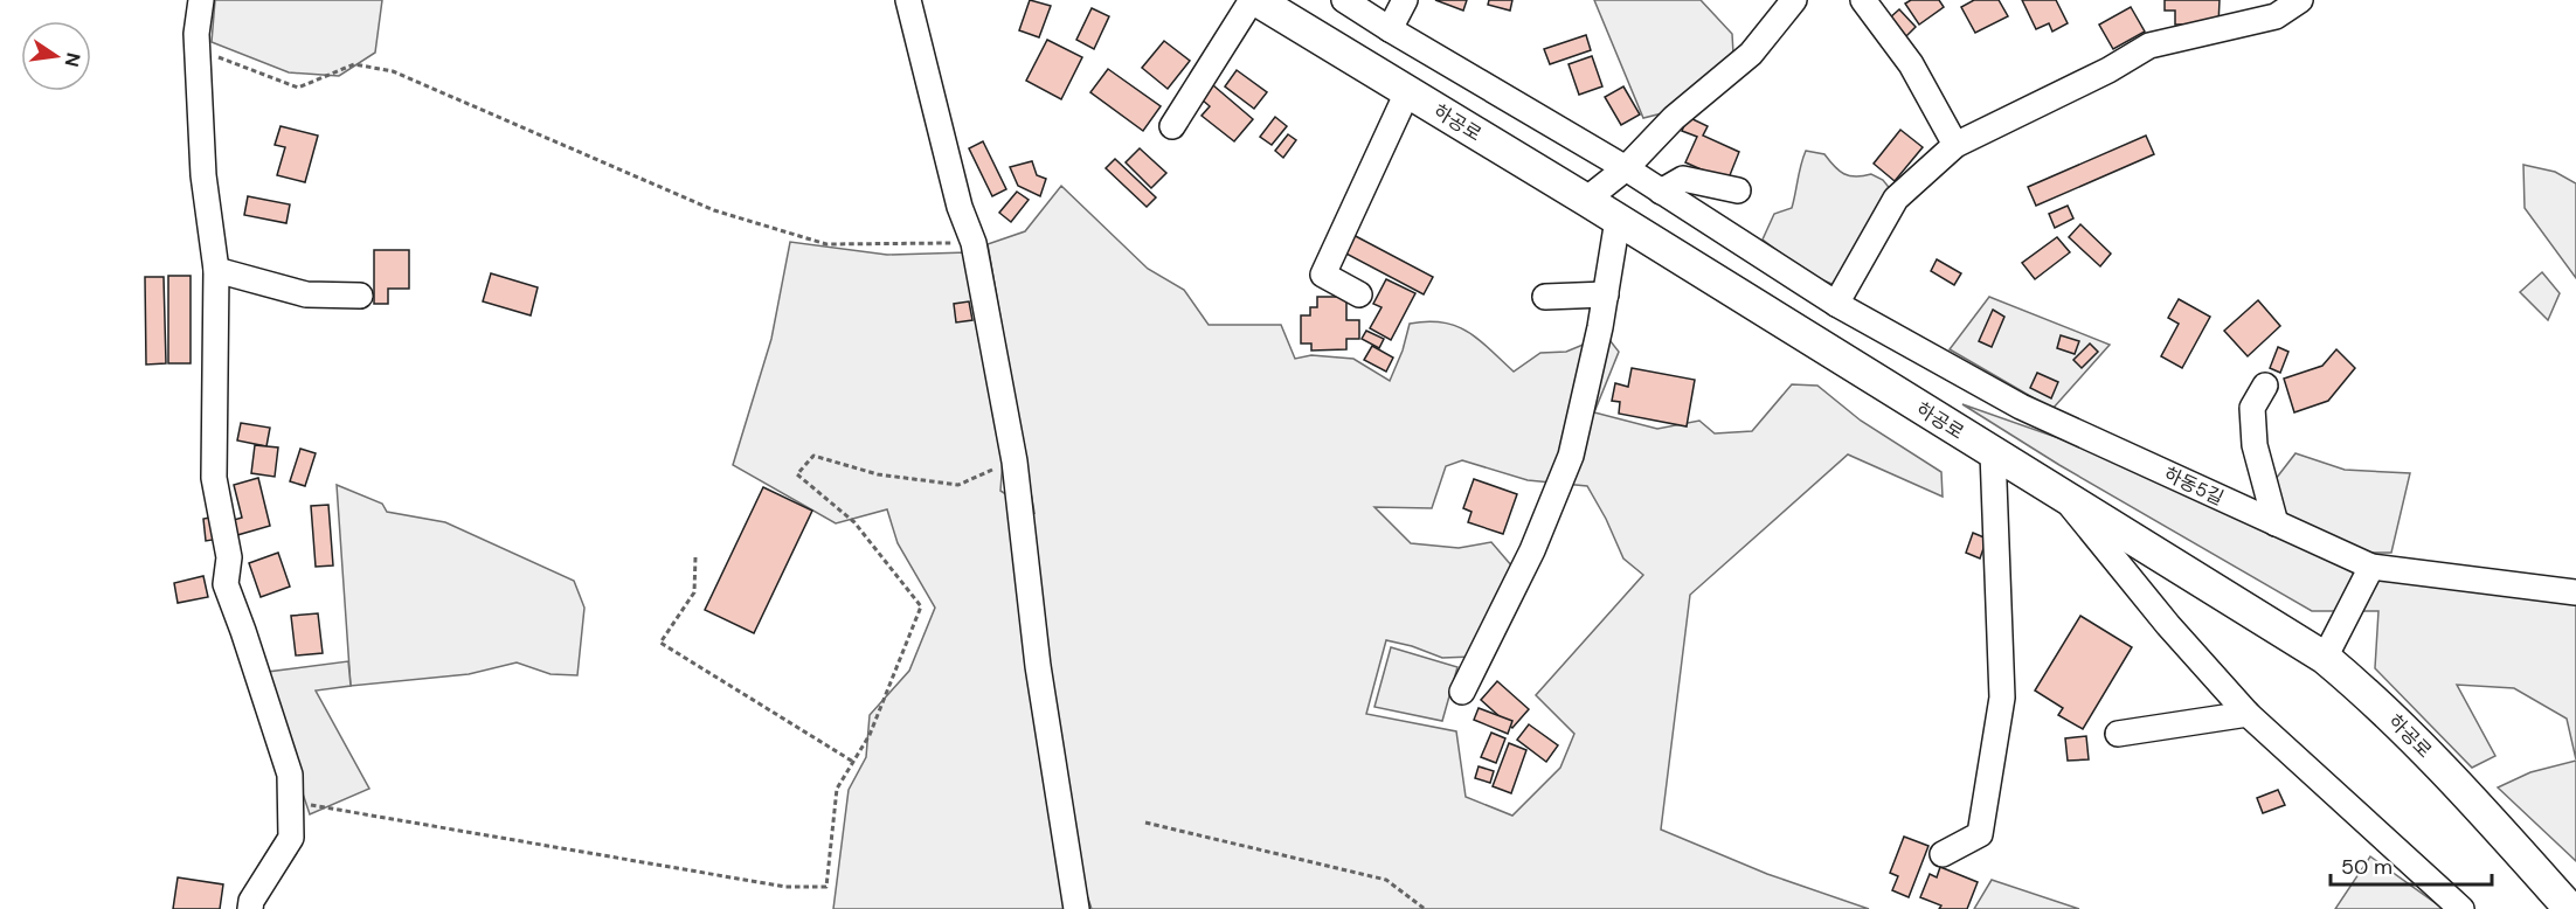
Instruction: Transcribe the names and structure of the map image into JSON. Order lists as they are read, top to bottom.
{
  "streets": {
    "main road": ["하공로"],
    "street": ["하동5길"]
  },
  "scale_bar": "50 m",
  "north": "right"
}
